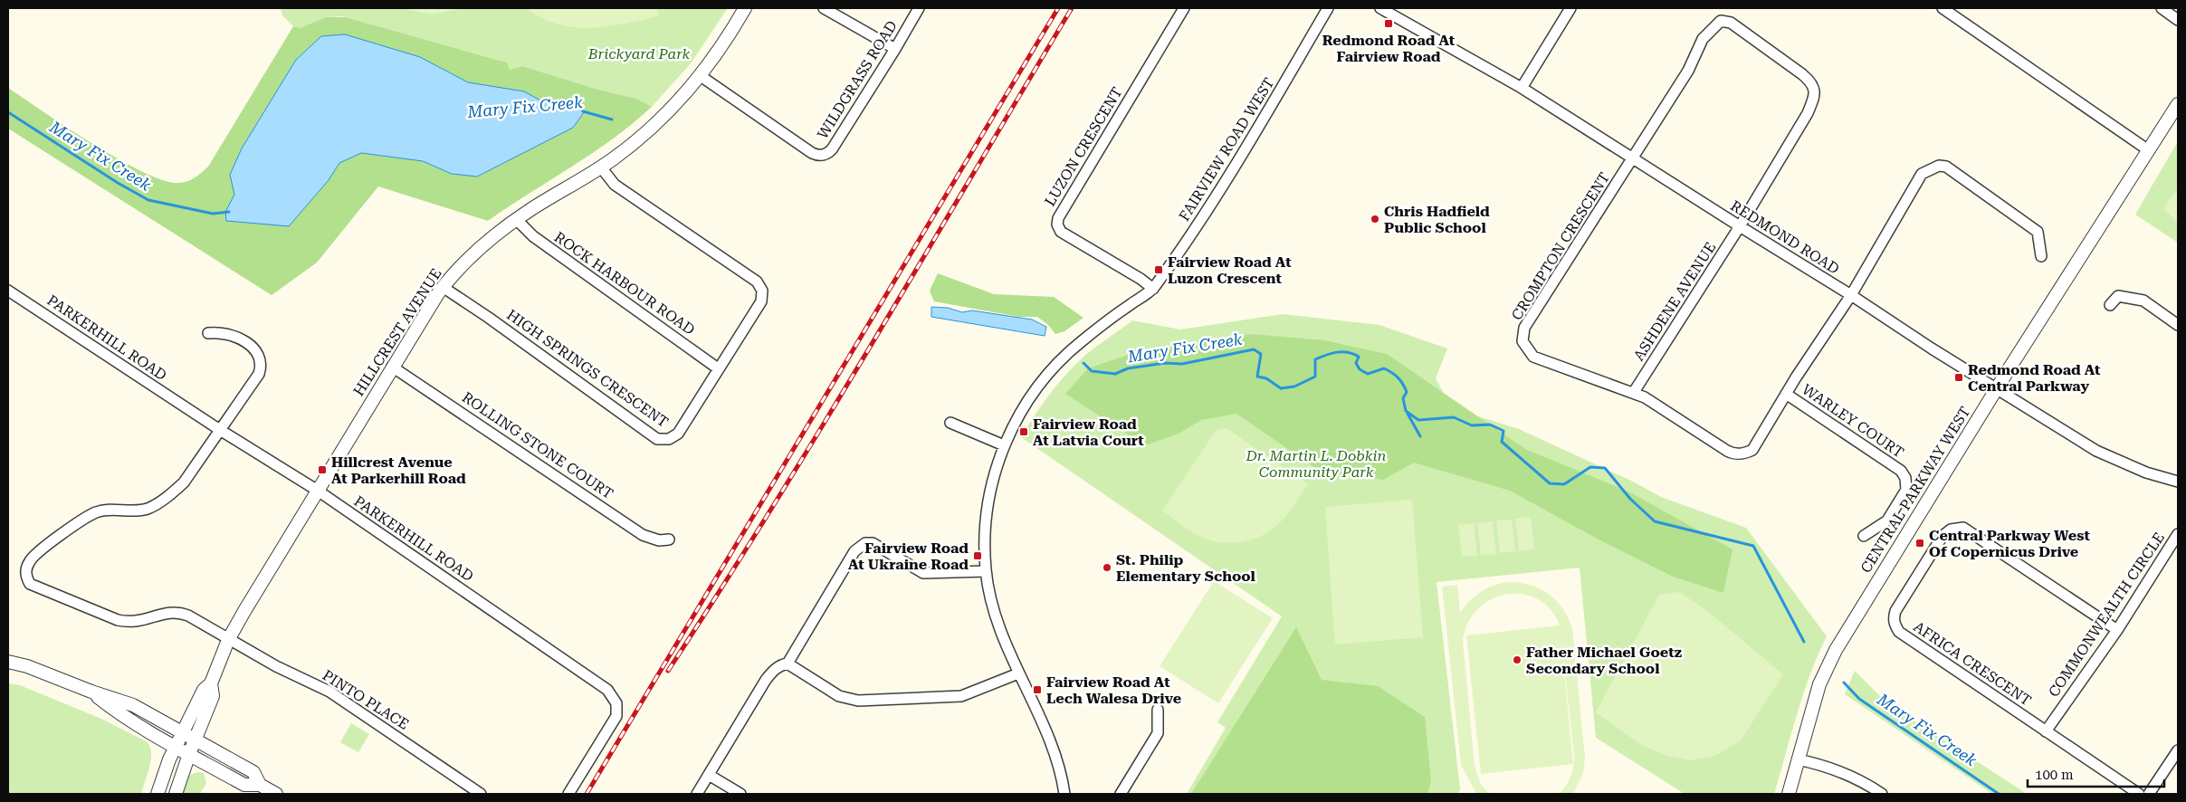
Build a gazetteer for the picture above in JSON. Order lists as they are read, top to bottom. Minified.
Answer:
{"streets":{"street":["WILDGRASS ROAD","LUZON CRESCENT","FAIRVIEW ROAD WEST","REDMOND ROAD","CROMPTON CRESCENT","ROCK HARBOUR ROAD","ASHDENE AVENUE","HILLCREST AVENUE","PARKERHILL ROAD","HIGH SPRINGS CRESCENT","WARLEY COURT","ROLLING STONE COURT","CENTRAL PARKWAY WEST","COMMONWEALTH CIRCLE","AFRICA CRESCENT","PINTO PLACE"]},"crossings":[["WILDGRASS ROAD","HILLCREST AVENUE"],["LUZON CRESCENT","FAIRVIEW ROAD WEST"],["REDMOND ROAD","CROMPTON CRESCENT"],["REDMOND ROAD","ASHDENE AVENUE"],["REDMOND ROAD","CENTRAL PARKWAY WEST"],["CROMPTON CRESCENT","ASHDENE AVENUE"],["CROMPTON CRESCENT","WARLEY COURT"],["ROCK HARBOUR ROAD","HILLCREST AVENUE"],["ROCK HARBOUR ROAD","HIGH SPRINGS CRESCENT"],["HILLCREST AVENUE","PARKERHILL ROAD"],["HILLCREST AVENUE","HIGH SPRINGS CRESCENT"],["HILLCREST AVENUE","ROLLING STONE COURT"],["HILLCREST AVENUE","PINTO PLACE"],["PARKERHILL ROAD","PINTO PLACE"],["COMMONWEALTH CIRCLE","AFRICA CRESCENT"]],"water":["Mary Fix Creek"],"parks":["Brickyard Park","Dr. Martin L. Dobkin Community Park"],"places":{"transit":["Redmond Road At Fairview Road","Fairview Road At Luzon Crescent","Redmond Road At Central Parkway","Fairview Road At Latvia Court","Hillcrest Avenue At Parkerhill Road","Central Parkway West Of Copernicus Drive","Fairview Road At Ukraine Road","Fairview Road At Lech Walesa Drive"],"other":["Chris Hadfield Public School","St. Philip Elementary School","Father Michael Goetz Secondary School"]},"scale_bar":"100 m"}
